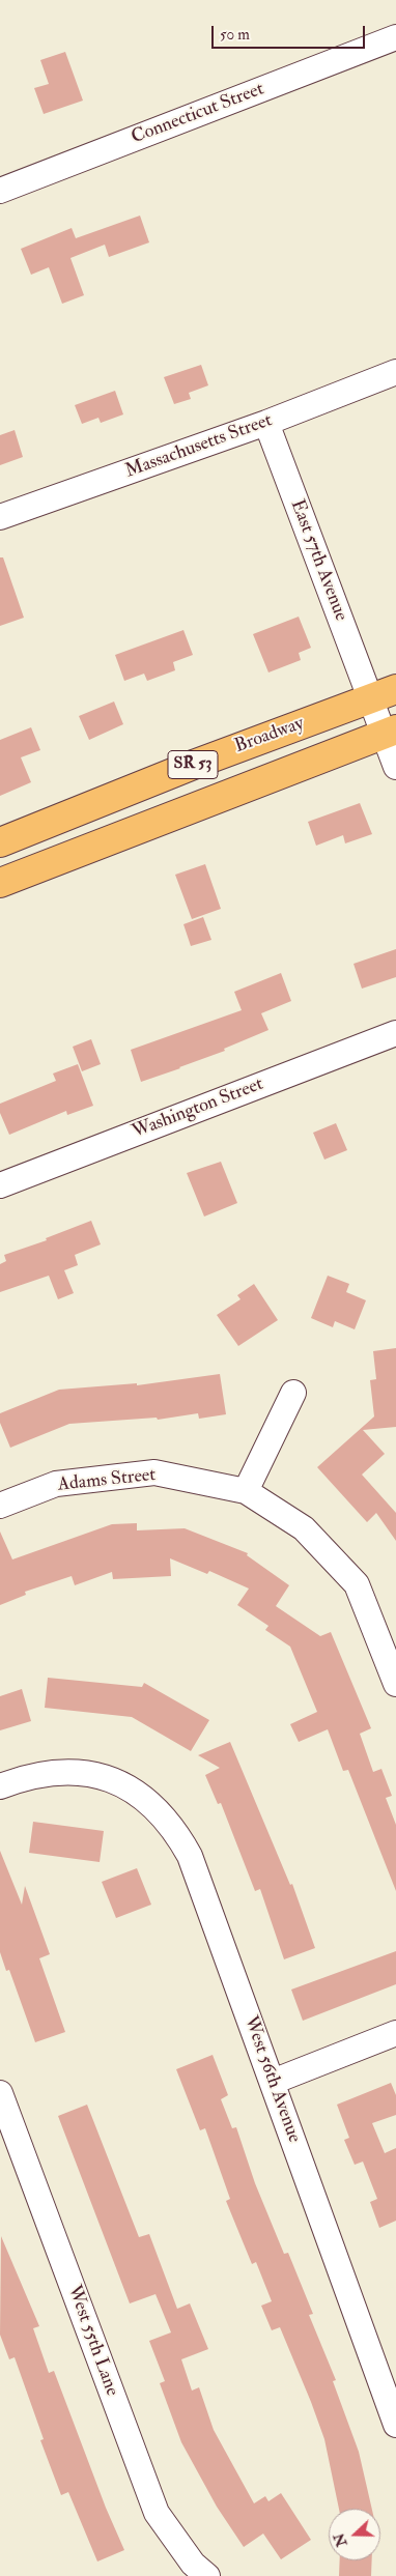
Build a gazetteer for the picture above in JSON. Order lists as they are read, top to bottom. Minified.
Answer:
{"streets":{"main road":["Broadway","SR 53"],"street":["Connecticut Street","Massachusetts Street","East 57th Avenue","Washington Street","Adams Street","West 56th Avenue","West 55th Lane"]},"crossings":[["Massachusetts Street","East 57th Avenue"],["East 57th Avenue","Broadway"],["East 57th Avenue","SR 53"]],"scale_bar":"50 m","north":"left"}
